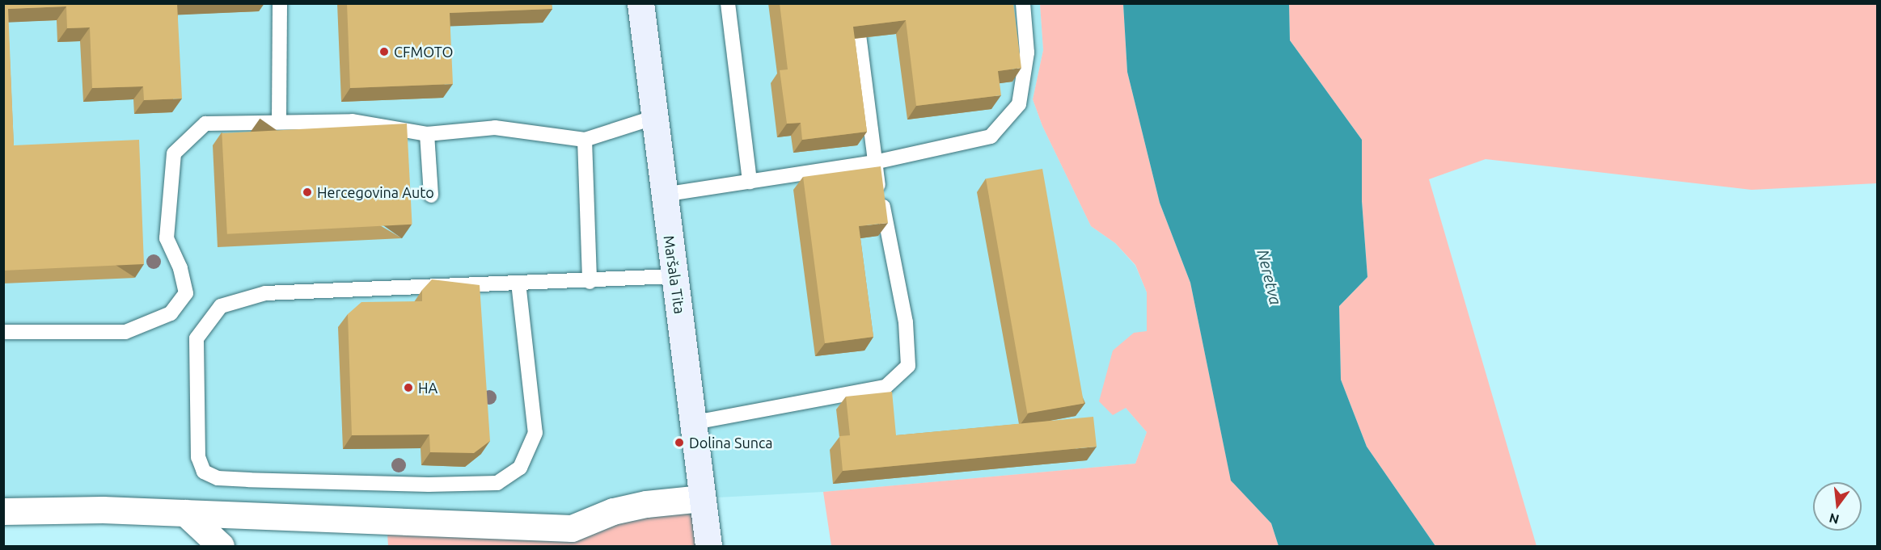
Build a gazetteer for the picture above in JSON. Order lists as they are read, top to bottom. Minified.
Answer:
{"streets":{"street":["Maršala Tita"]},"water":["Neretva"],"places":["CFMOTO","Hercegovina Auto","HA","Dolina Sunca"],"north":"bottom"}
